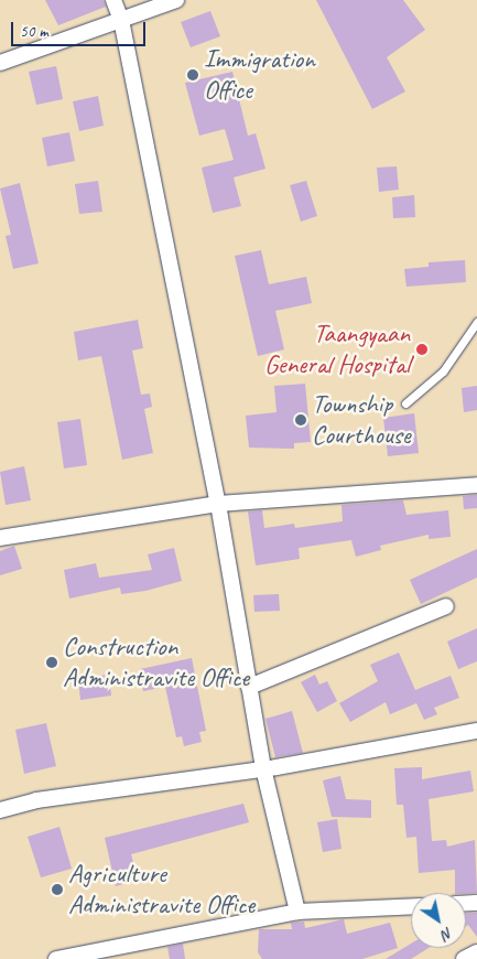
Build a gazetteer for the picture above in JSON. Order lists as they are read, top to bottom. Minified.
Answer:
{"places":["Immigration Office","Taangyaan General Hospital","Township Courthouse","Construction Administravite Office","Agriculture Administravite Office"],"scale_bar":"50 m","north":"bottom right"}
